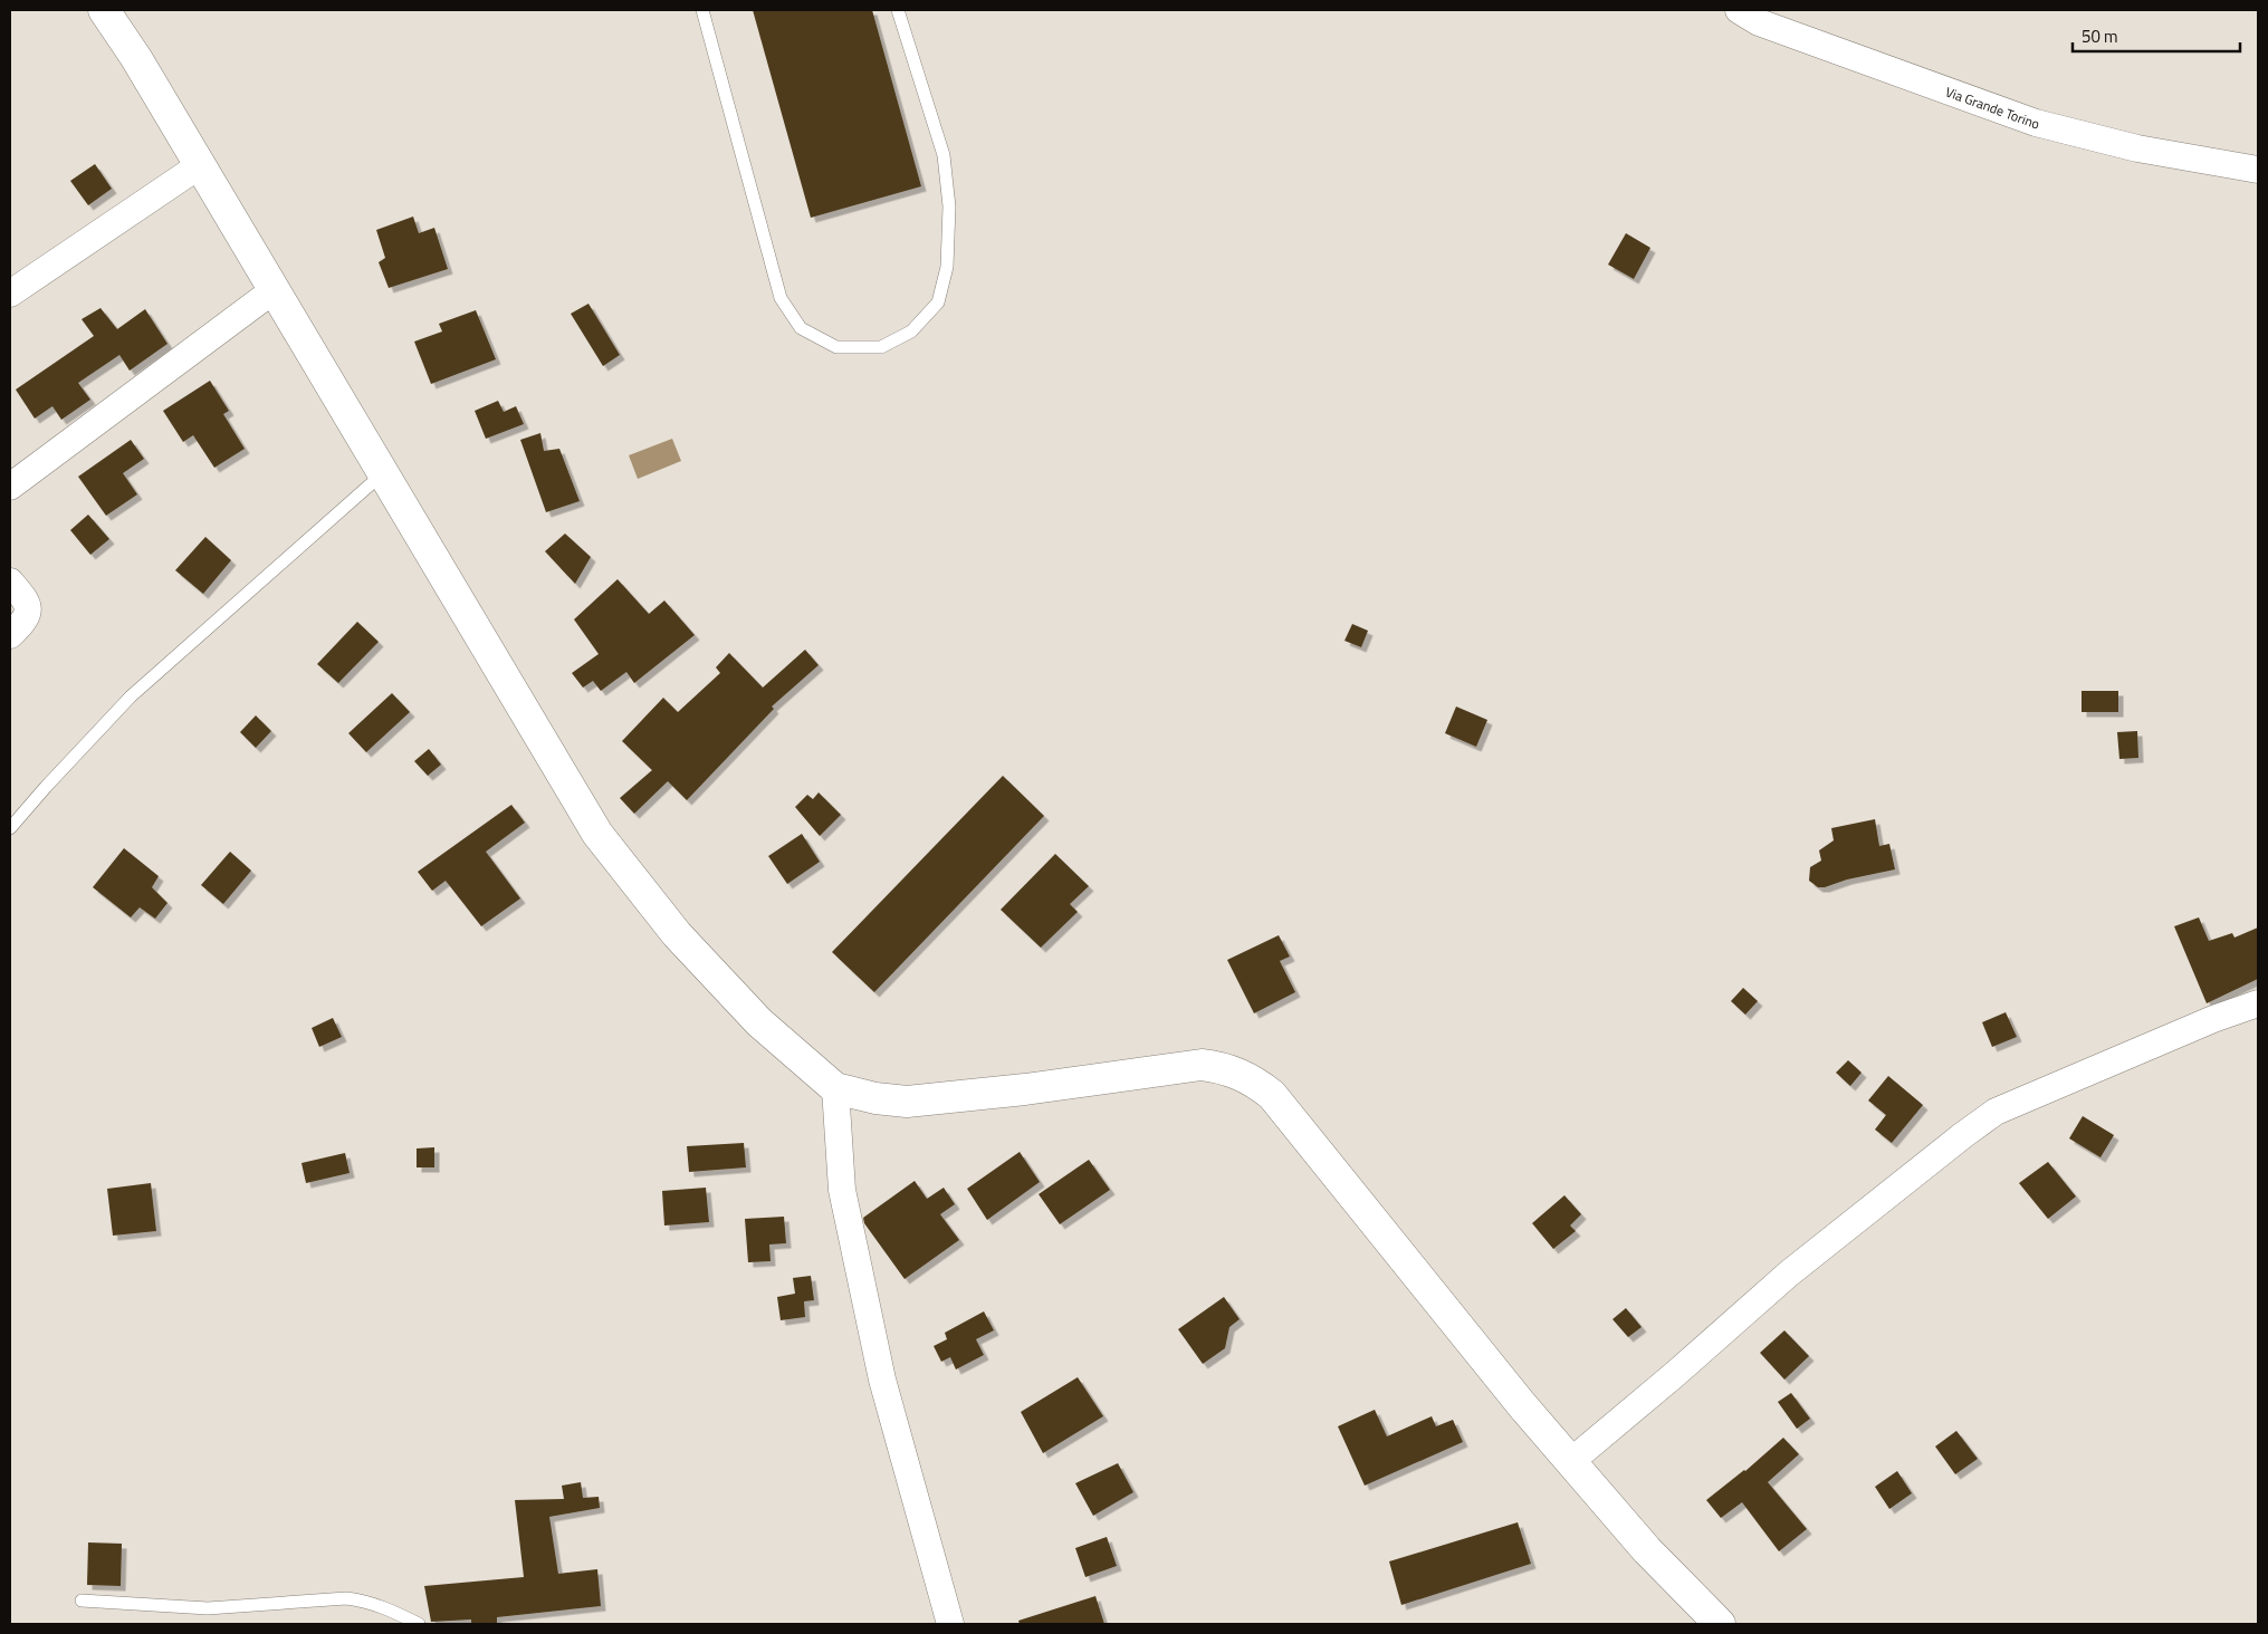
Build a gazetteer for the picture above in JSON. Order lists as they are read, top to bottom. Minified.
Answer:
{"streets":{"street":["Via Grande Torino"]},"scale_bar":"50 m"}
